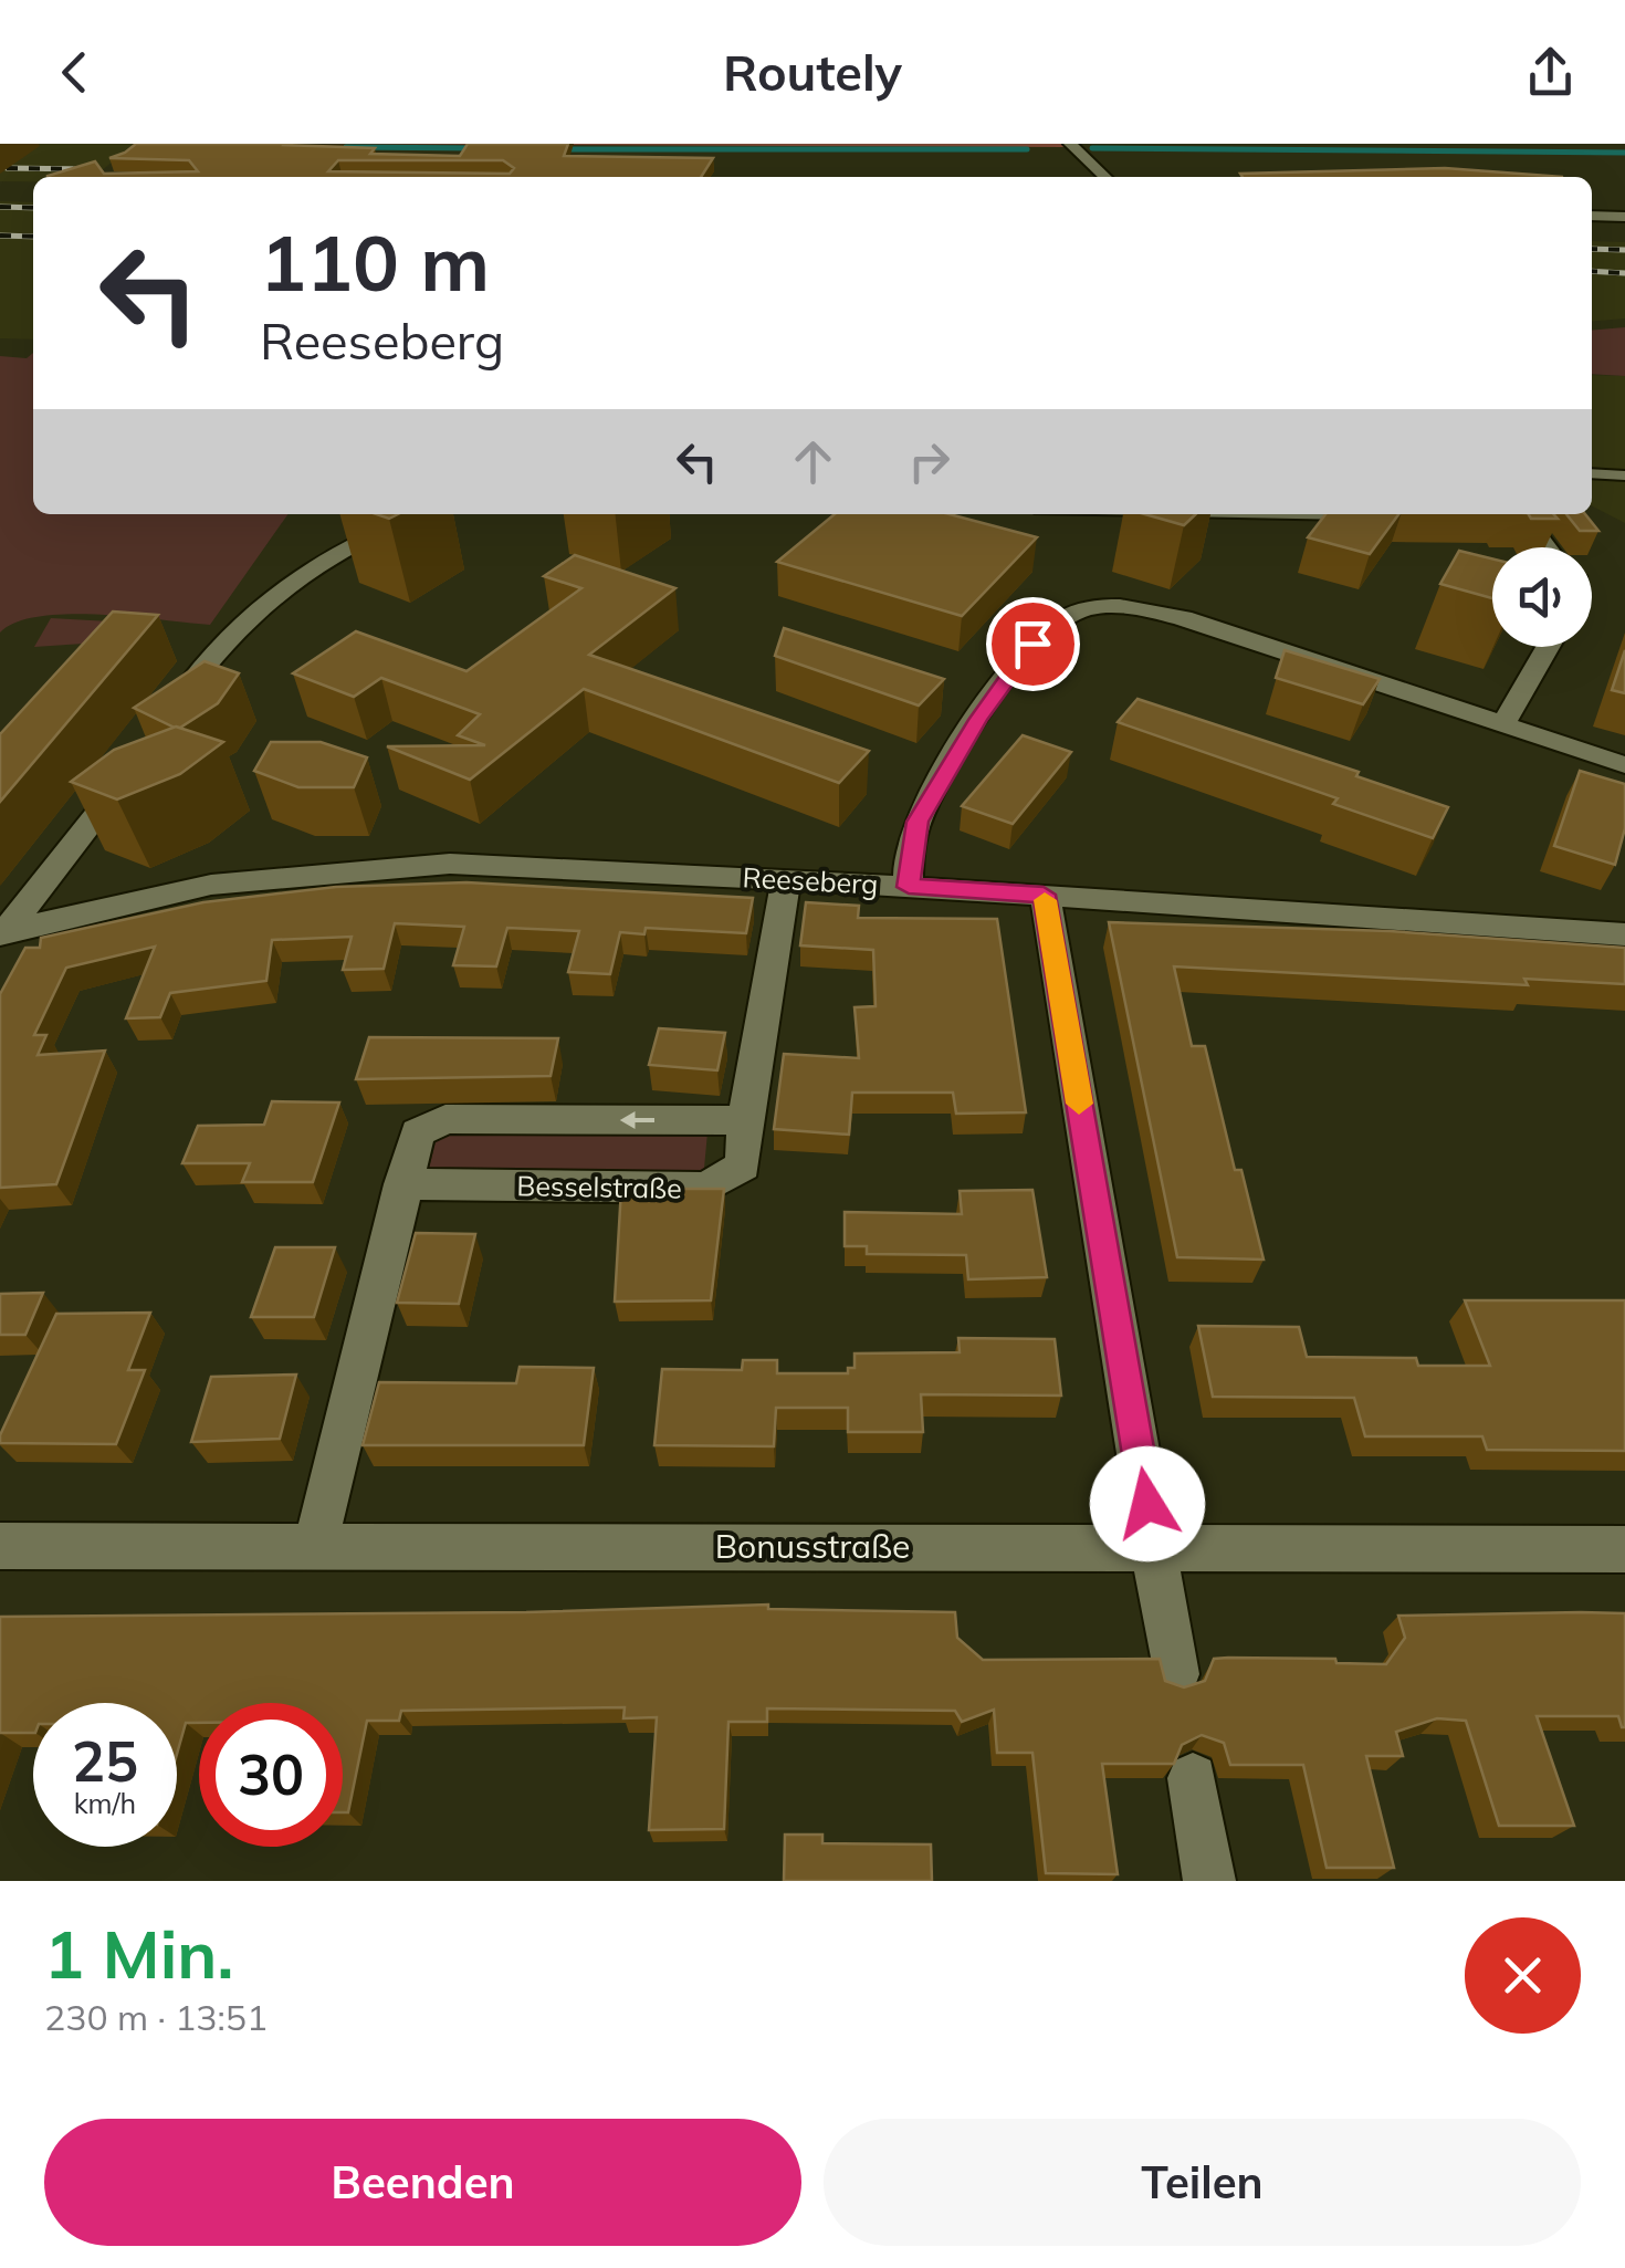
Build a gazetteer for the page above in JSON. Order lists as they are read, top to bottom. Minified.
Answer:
{"streets":{"street":["Reeseberg","Besselstraße","Bonusstraße"]},"crossings":[["Reeseberg","Besselstraße"]],"page":{"header":"Routely","turn":["110 m","Reeseberg"],"speed":"25 km/h","limit":"30","heading":["1 Min.","230 m · 13:51"],"buttons":["Beenden","Teilen"]}}
